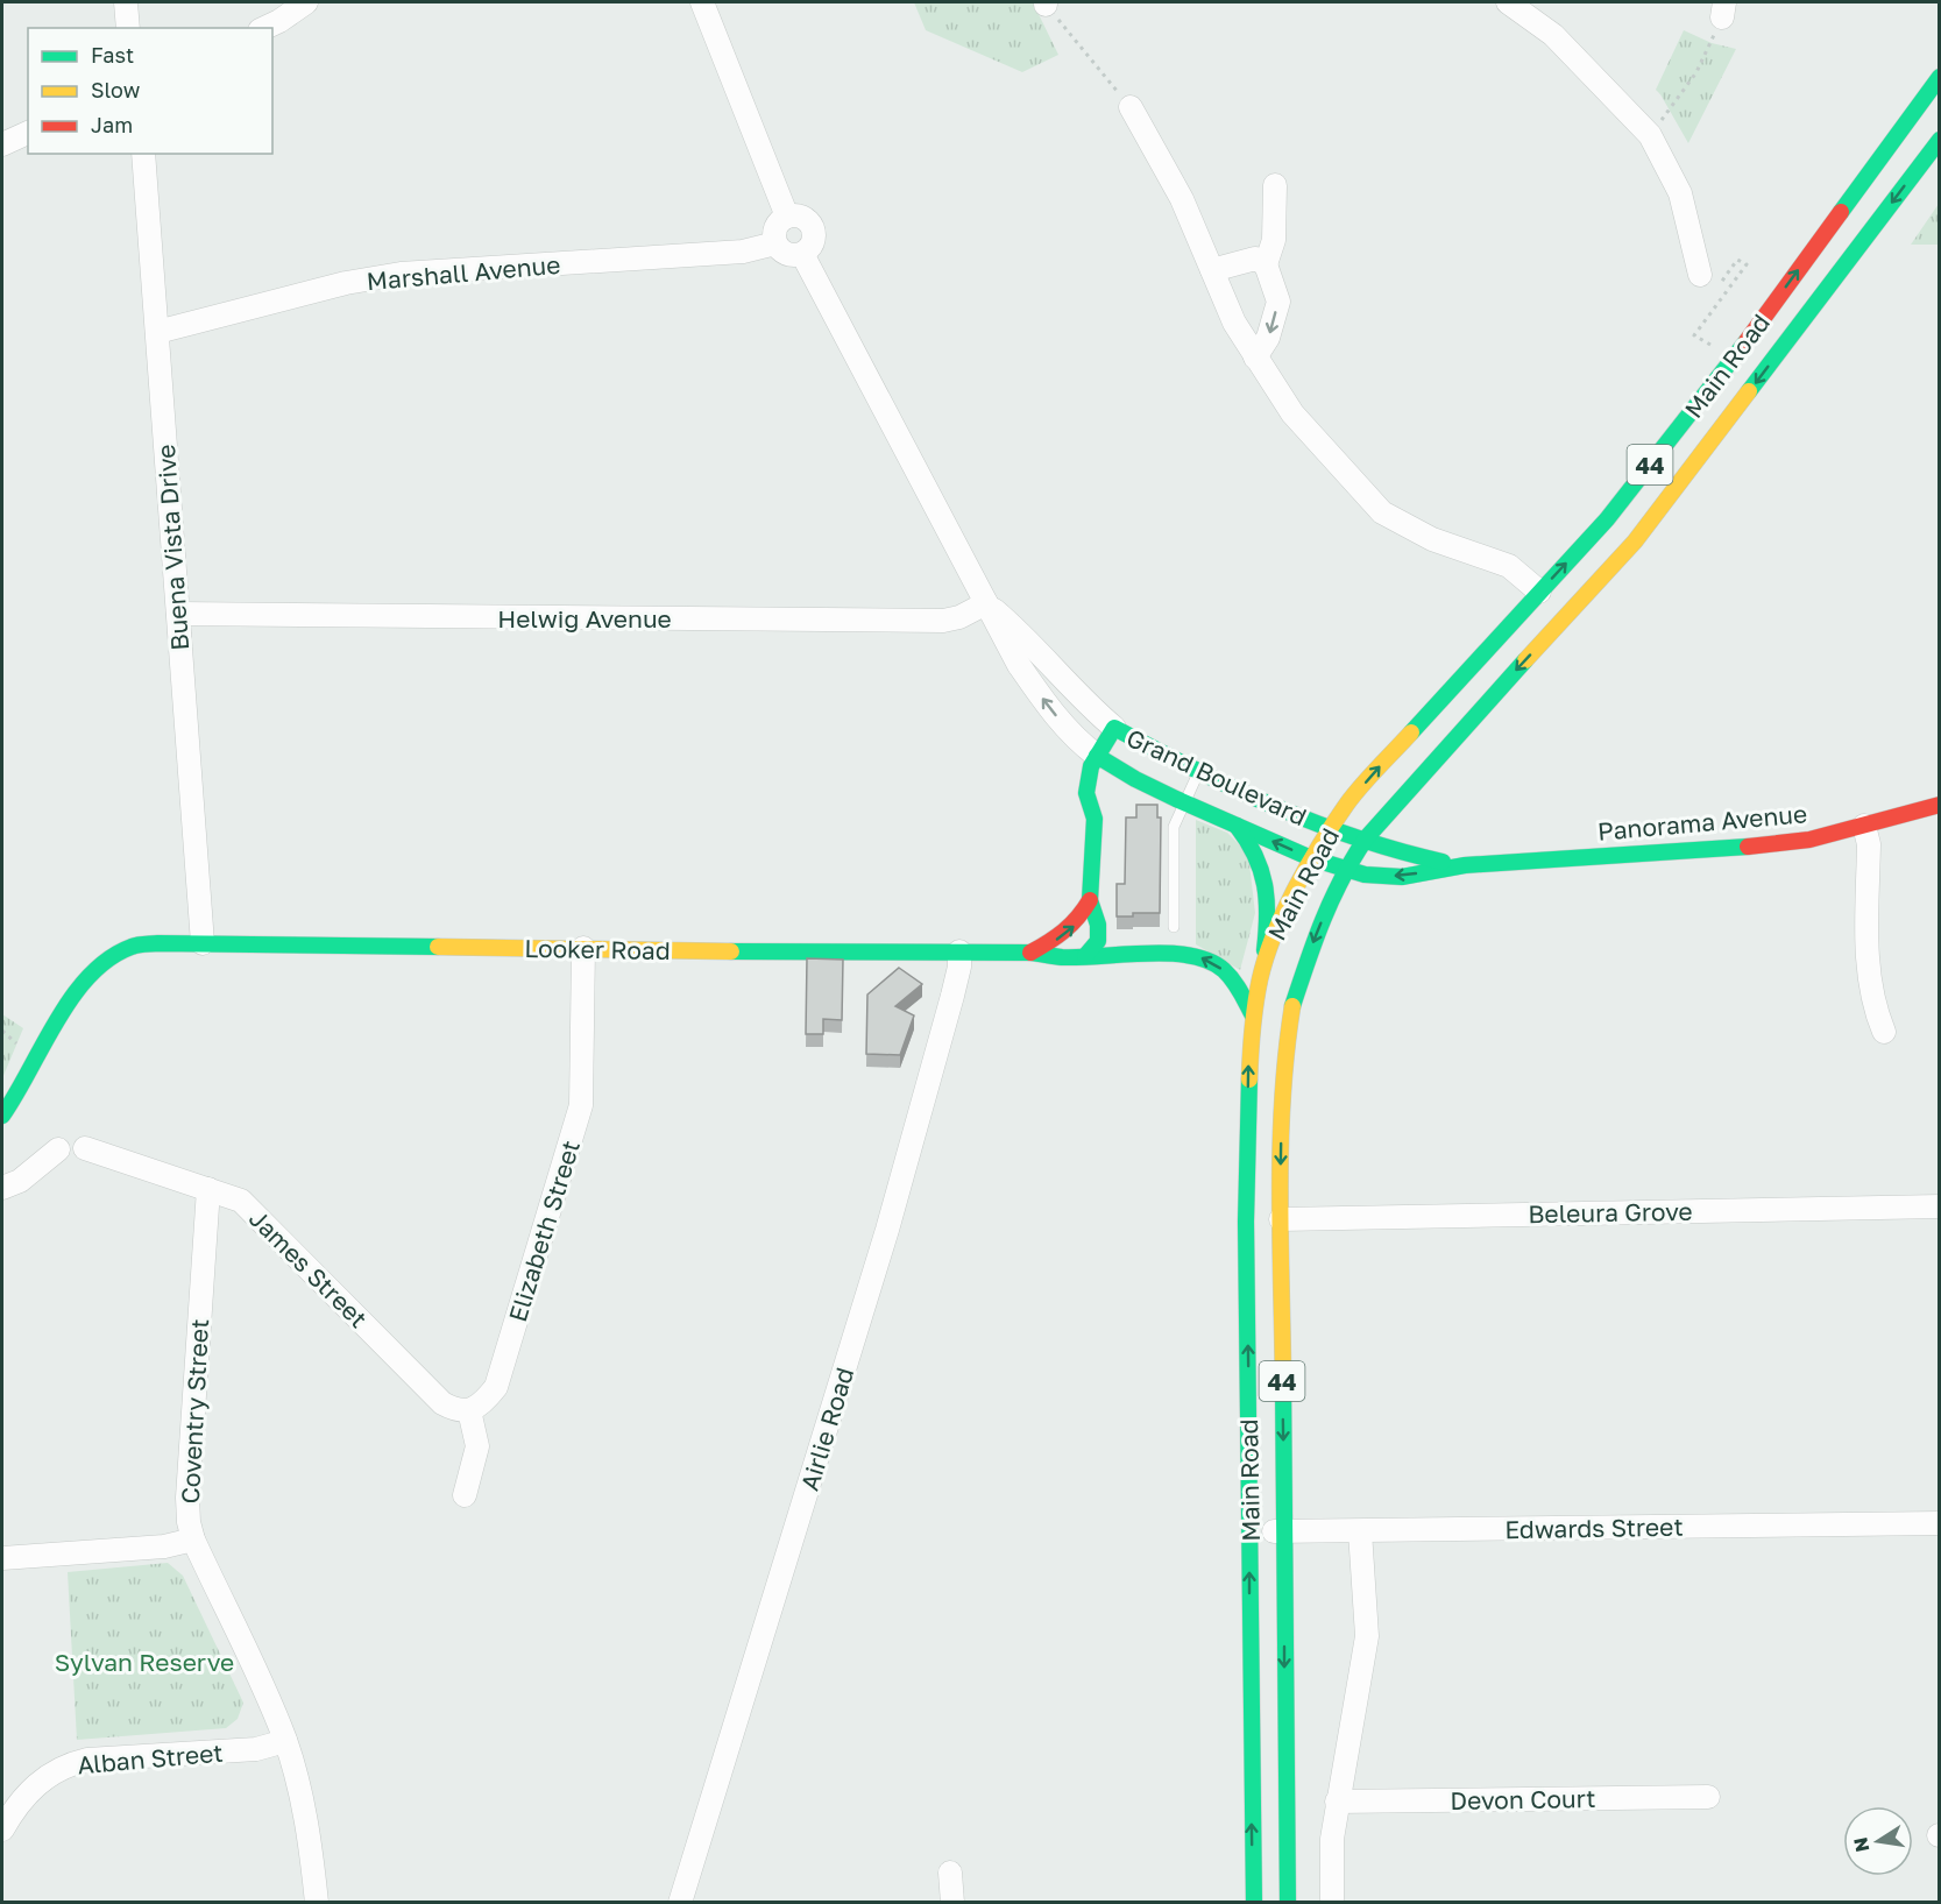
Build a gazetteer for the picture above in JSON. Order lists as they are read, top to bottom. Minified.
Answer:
{"streets":{"main road":["Main Road","44","Grand Boulevard","Panorama Avenue","Looker Road"],"street":["Marshall Avenue","Buena Vista Drive","Helwig Avenue","Beleura Grove","Elizabeth Street","James Street","Coventry Street","Airlie Road","Edwards Street","Alban Street","Devon Court"]},"crossings":[["Marshall Avenue","Buena Vista Drive"],["Marshall Avenue","Grand Boulevard"],["Main Road","Grand Boulevard"],["Main Road","Panorama Avenue"],["Main Road","Looker Road"],["Main Road","Beleura Grove"],["Main Road","Edwards Street"],["Buena Vista Drive","Helwig Avenue"],["Buena Vista Drive","Looker Road"],["Helwig Avenue","Grand Boulevard"],["Grand Boulevard","Panorama Avenue"],["Looker Road","Elizabeth Street"],["Looker Road","Airlie Road"],["Elizabeth Street","James Street"],["James Street","Coventry Street"],["Coventry Street","Alban Street"]],"parks":["Sylvan Reserve"],"legend":["Fast","Slow","Jam"],"north":"left"}
